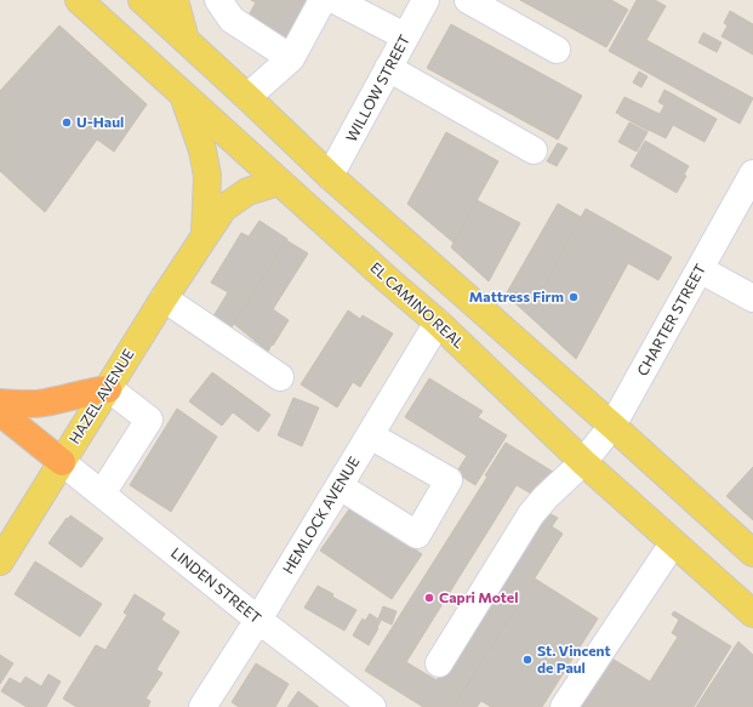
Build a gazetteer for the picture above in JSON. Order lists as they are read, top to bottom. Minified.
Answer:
{"streets":{"main road":["EL CAMINO REAL","HAZEL AVENUE"],"street":["WILLOW STREET","CHARTER STREET","HEMLOCK AVENUE","LINDEN STREET"]},"crossings":[["EL CAMINO REAL","CHARTER STREET"],["EL CAMINO REAL","HAZEL AVENUE"],["EL CAMINO REAL","HEMLOCK AVENUE"],["HAZEL AVENUE","LINDEN STREET"],["HEMLOCK AVENUE","LINDEN STREET"]],"places":["U-Haul","Mattress Firm","Capri Motel","St. Vincent de Paul"]}
